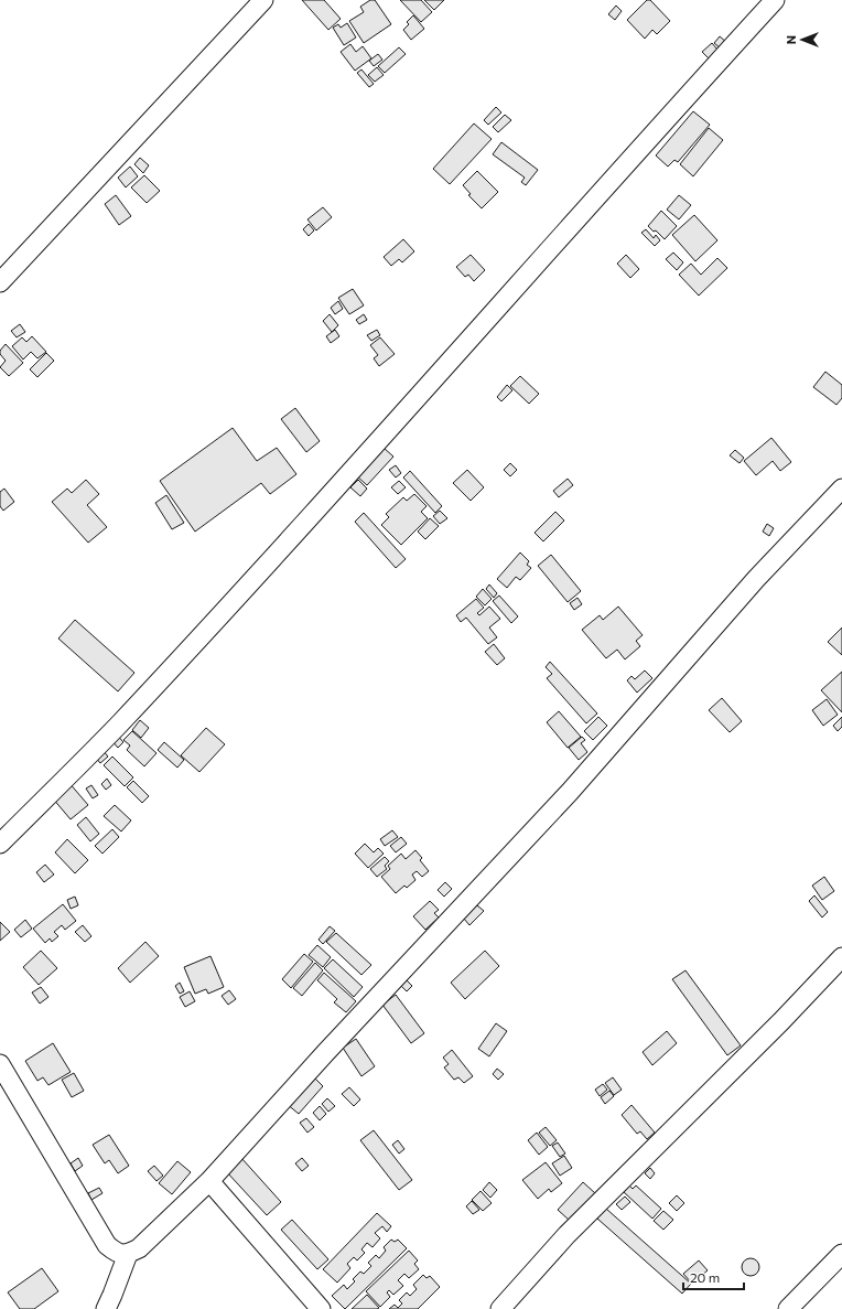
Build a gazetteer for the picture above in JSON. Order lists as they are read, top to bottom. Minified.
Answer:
{"scale_bar":"20 m","north":"left"}
